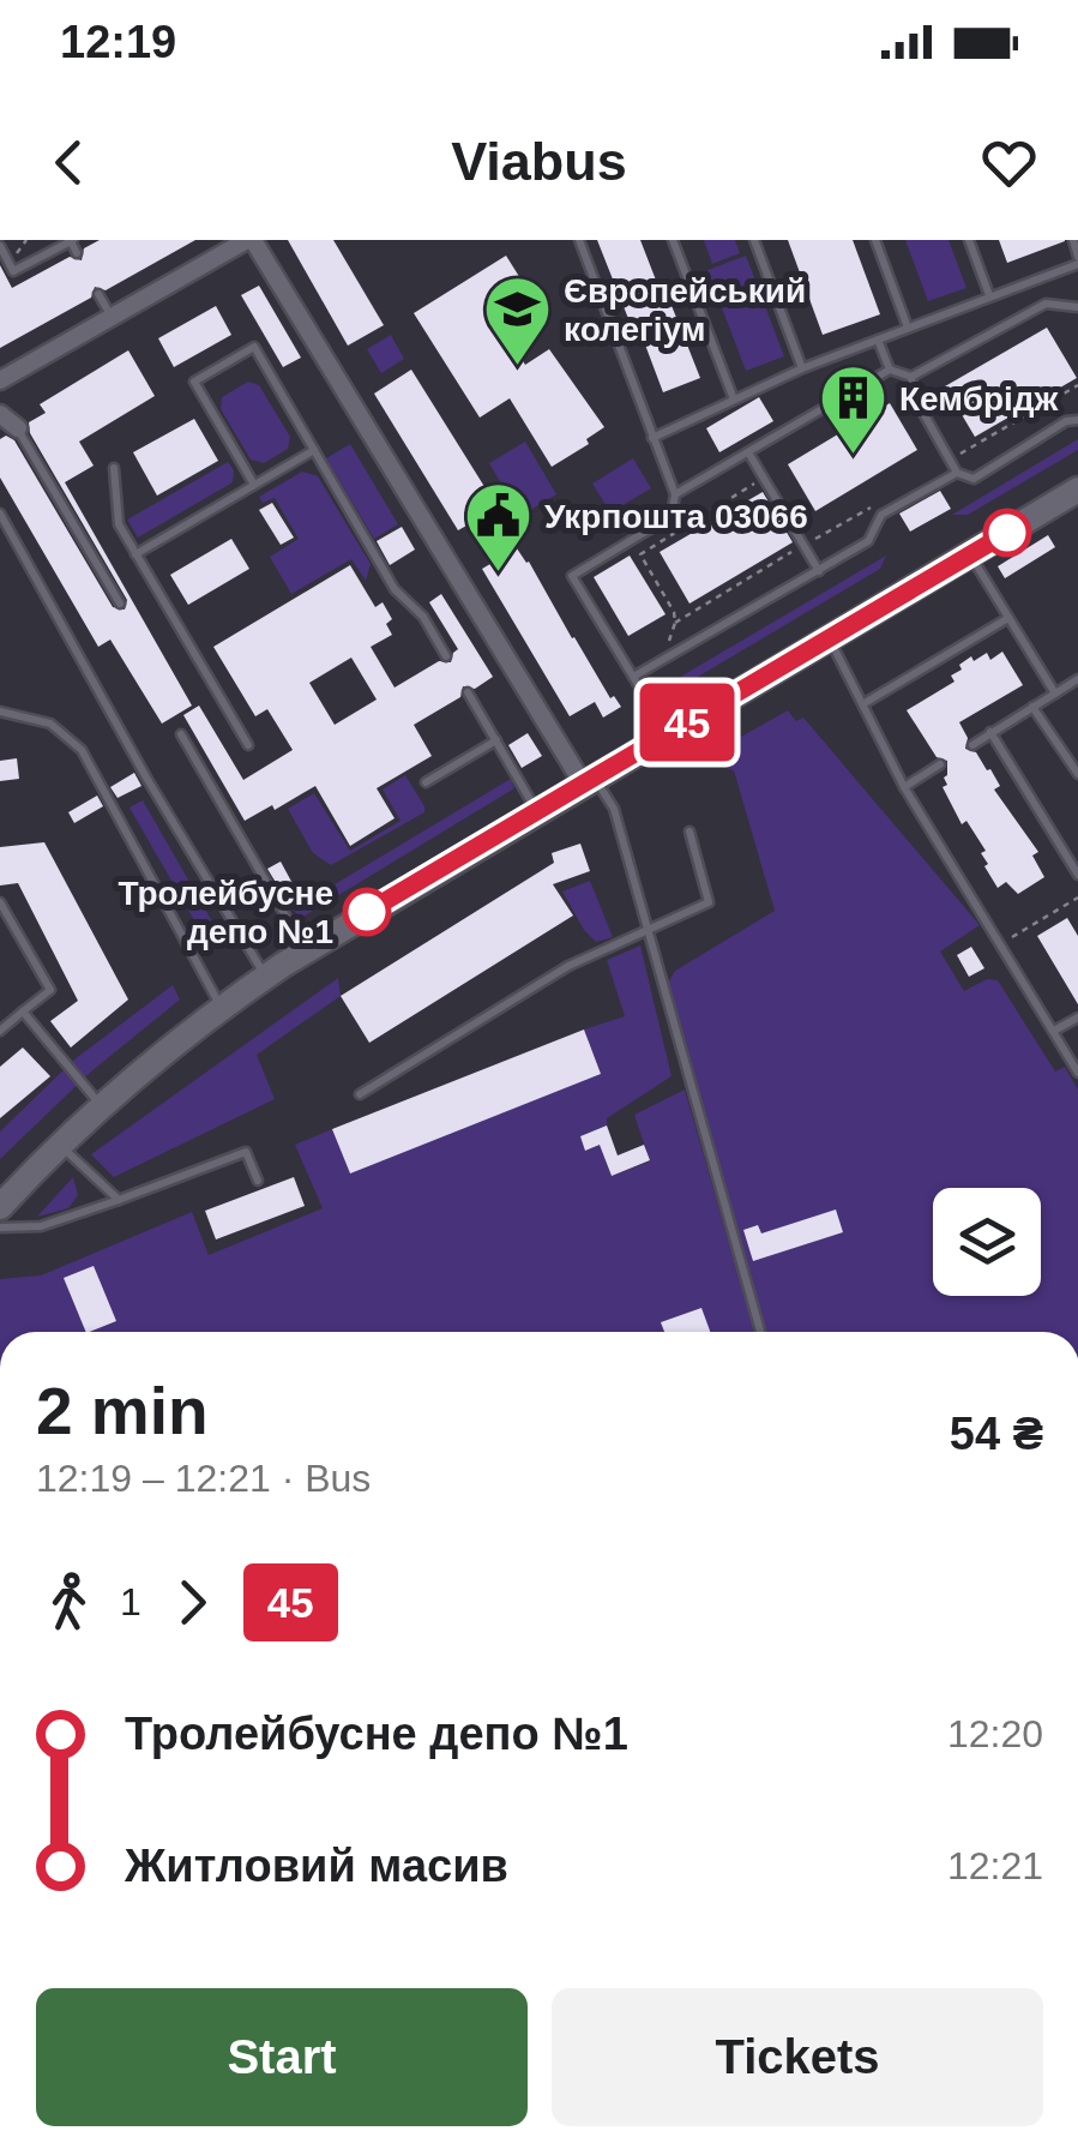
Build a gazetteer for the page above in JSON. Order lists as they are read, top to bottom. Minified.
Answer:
{"places":{"school or university":["Європейський колегіум"],"building":["Кембрідж"],"public building":["Укрпошта 03066"],"other":["Тролейбусне депо №1"]},"lines":["bus line 45"],"page":{"status":"12:19","header":"Viabus","on_map":"45","heading":["2 min","12:19 – 12:21 · Bus","54 ₴"],"legs":["1","45"],"list":[{"name":"Тролейбусне депо №1","value":"12:20"},{"name":"Житловий масив","value":"12:21"}],"buttons":["Start","Tickets"]}}
